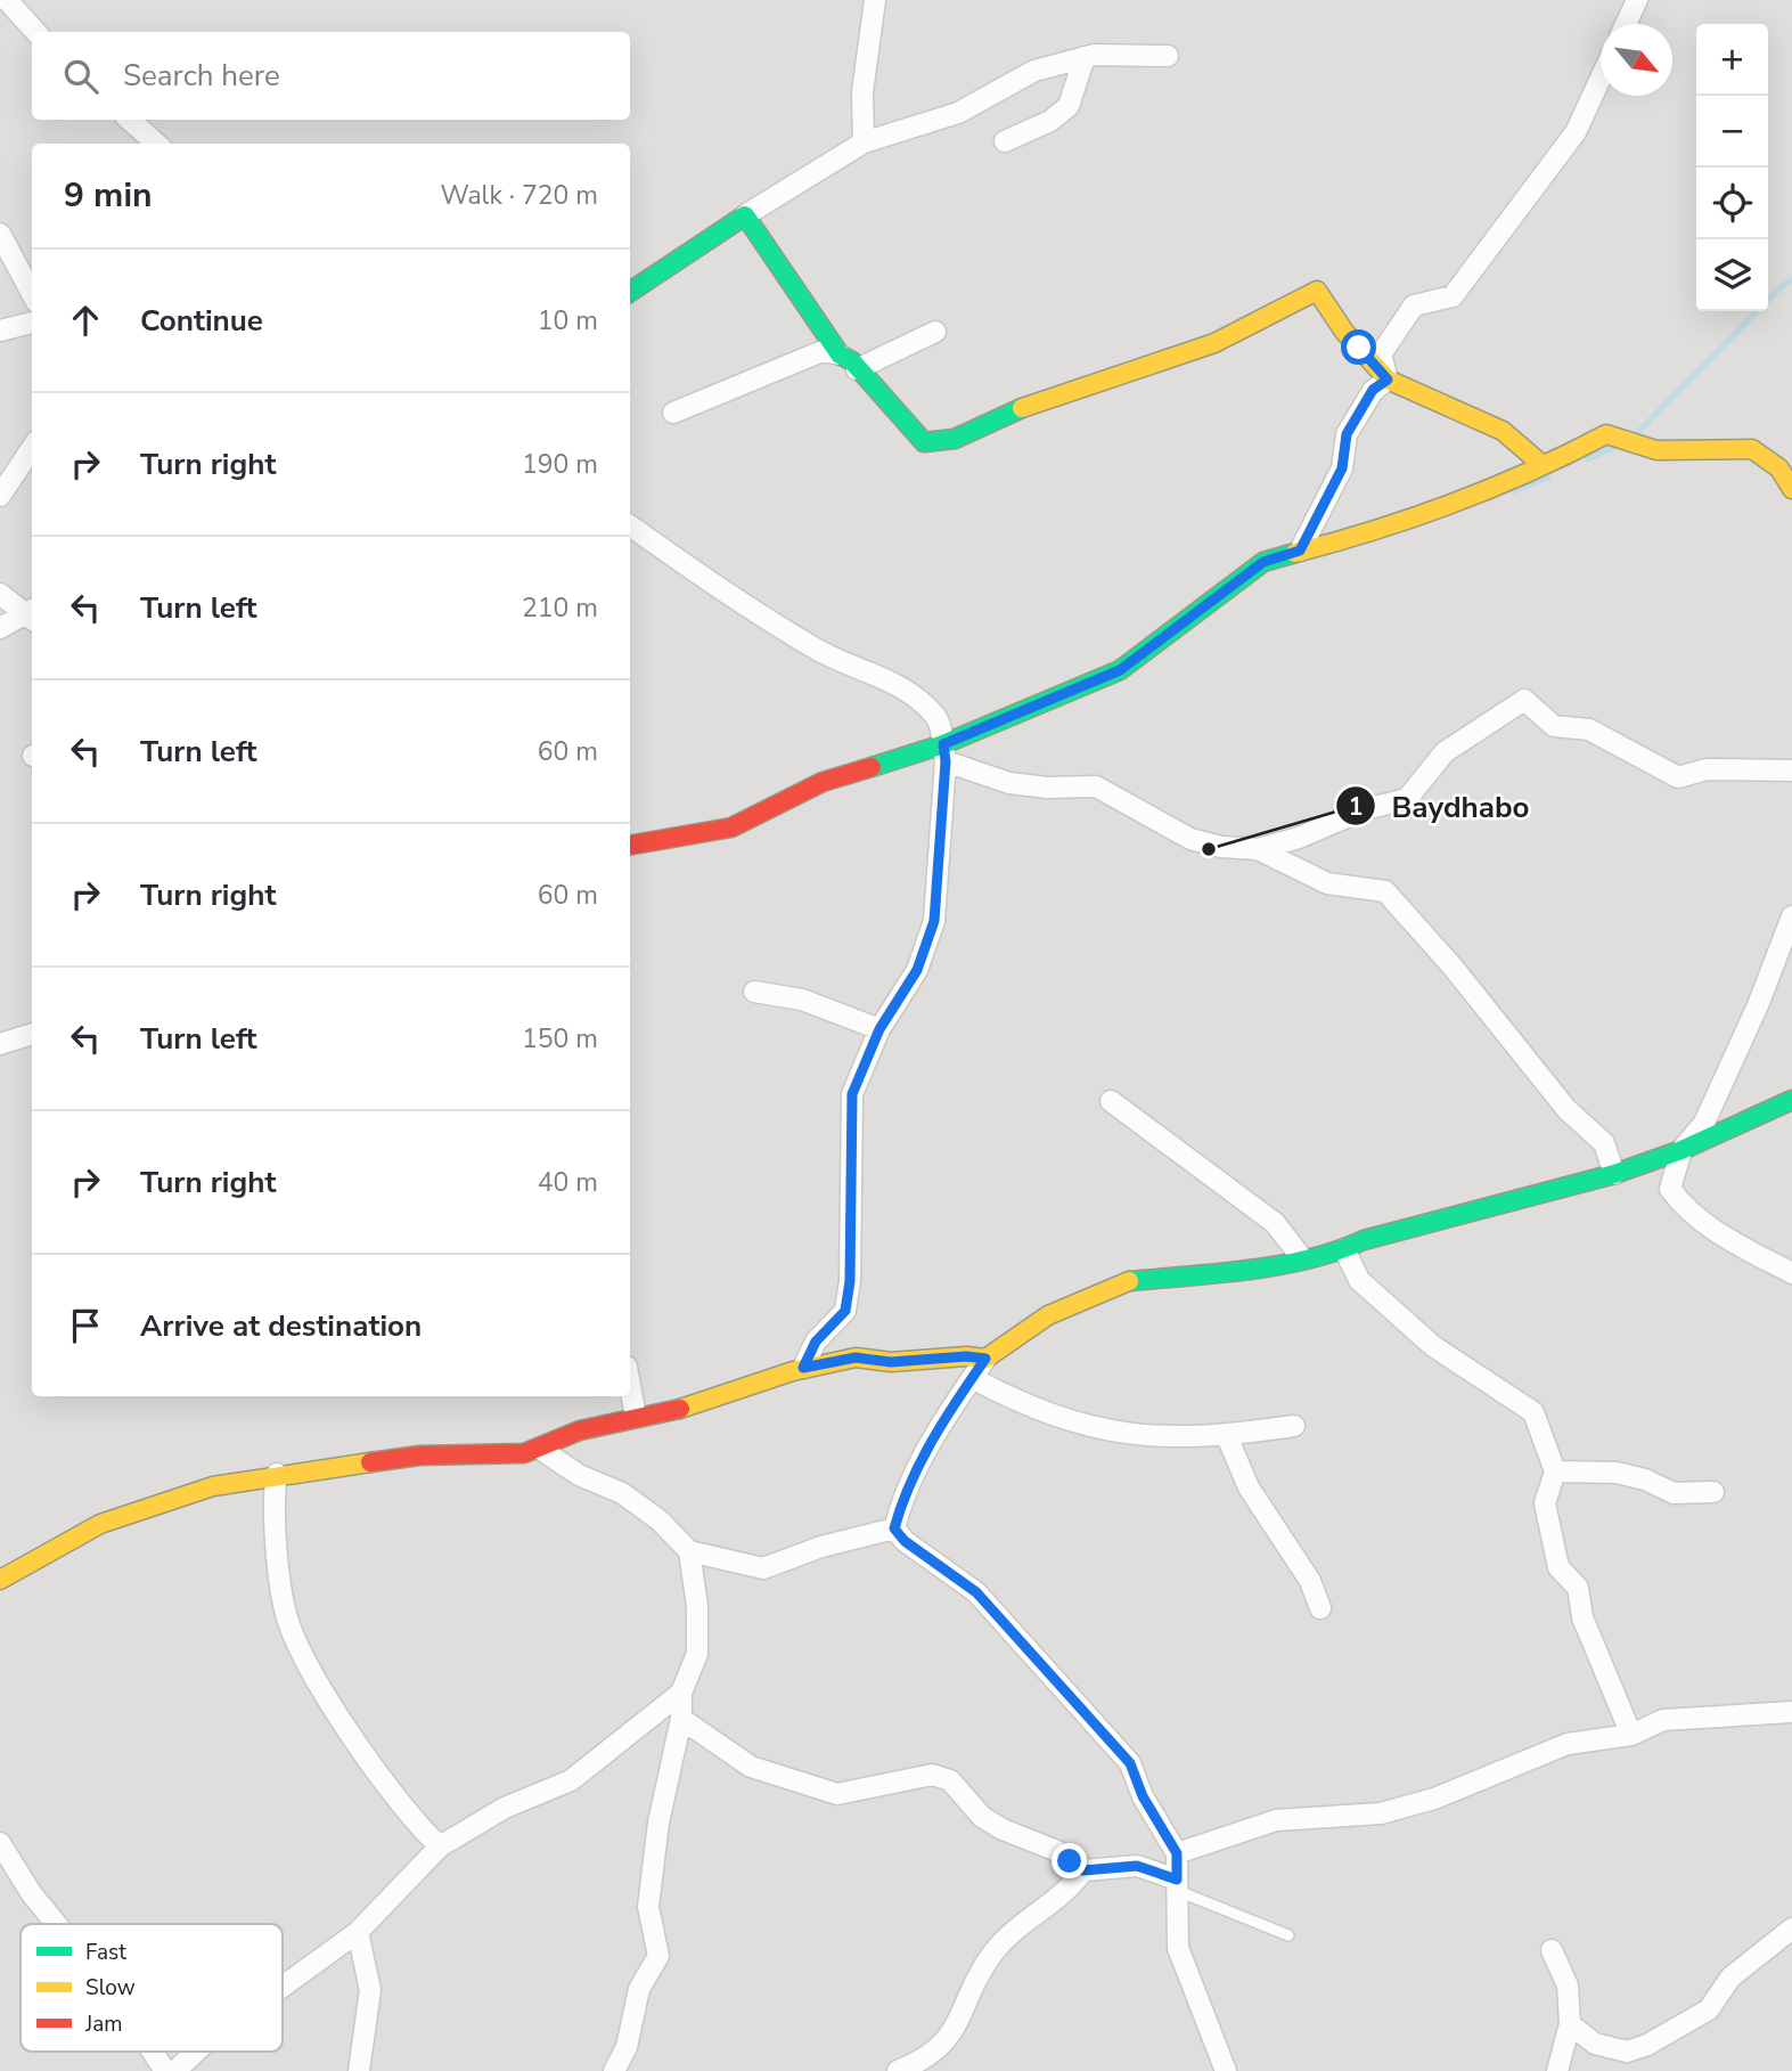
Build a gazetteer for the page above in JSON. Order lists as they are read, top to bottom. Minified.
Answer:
{"places":["Baydhabo"],"legend":["Fast","Slow","Jam"],"north":"bottom right","page":{"map_buttons":["+","−"],"search":"Search here","heading":["9 min","Walk · 720 m"],"list":[["Continue","10 m"],["Turn right","190 m"],["Turn left","210 m"],["Turn left","60 m"],["Turn right","60 m"],["Turn left","150 m"],["Turn right","40 m"],"Arrive at destination"]}}
